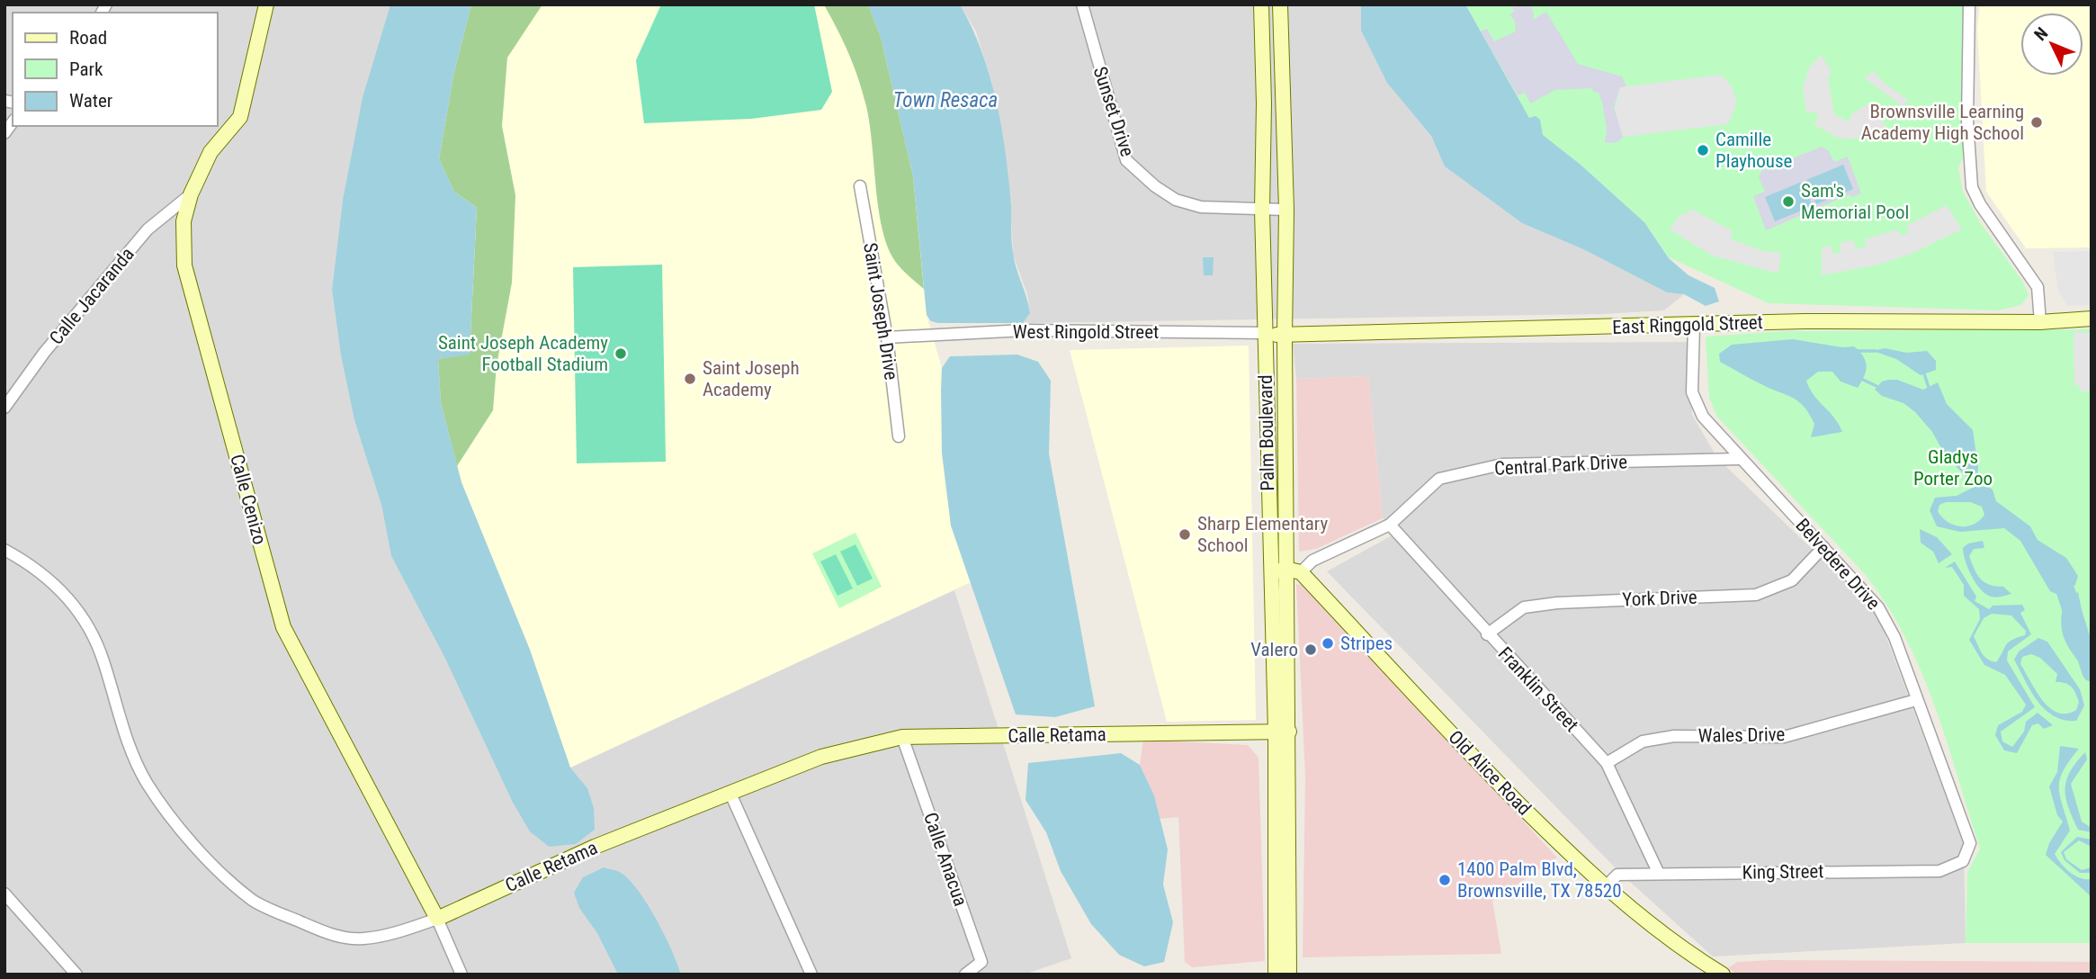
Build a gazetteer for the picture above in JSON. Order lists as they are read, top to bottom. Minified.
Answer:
{"streets":{"street":["Sunset Drive","Calle Jacaranda","Saint Joseph Drive","East Ringgold Street","West Ringold Street","Palm Boulevard","Central Park Drive","Calle Cenizo","Belvedere Drive","York Drive","Franklin Street","Calle Retama","Wales Drive","Old Alice Road","Calle Anacua","King Street"]},"crossings":[["Sunset Drive","Palm Boulevard"],["Calle Jacaranda","Calle Cenizo"],["Saint Joseph Drive","West Ringold Street"],["East Ringgold Street","West Ringold Street"],["East Ringgold Street","Palm Boulevard"],["East Ringgold Street","Belvedere Drive"],["West Ringold Street","Palm Boulevard"],["Palm Boulevard","Calle Retama"],["Central Park Drive","Belvedere Drive"],["Central Park Drive","Franklin Street"],["Central Park Drive","Old Alice Road"],["Calle Cenizo","Calle Retama"],["Belvedere Drive","York Drive"],["Belvedere Drive","Wales Drive"],["Belvedere Drive","King Street"],["York Drive","Franklin Street"],["Franklin Street","Wales Drive"],["Franklin Street","King Street"],["Calle Retama","Calle Anacua"],["Old Alice Road","King Street"]],"water":["Town Resaca"],"parks":["Gladys Porter Zoo"],"places":["Brownsville Learning Academy High School","Camille Playhouse","Sam's Memorial Pool","Saint Joseph Academy Football Stadium","Saint Joseph Academy","Sharp Elementary School","Stripes","Valero","1400 Palm Blvd, Brownsville, TX 78520"],"legend":["Road","Park","Water"],"north":"top left"}
